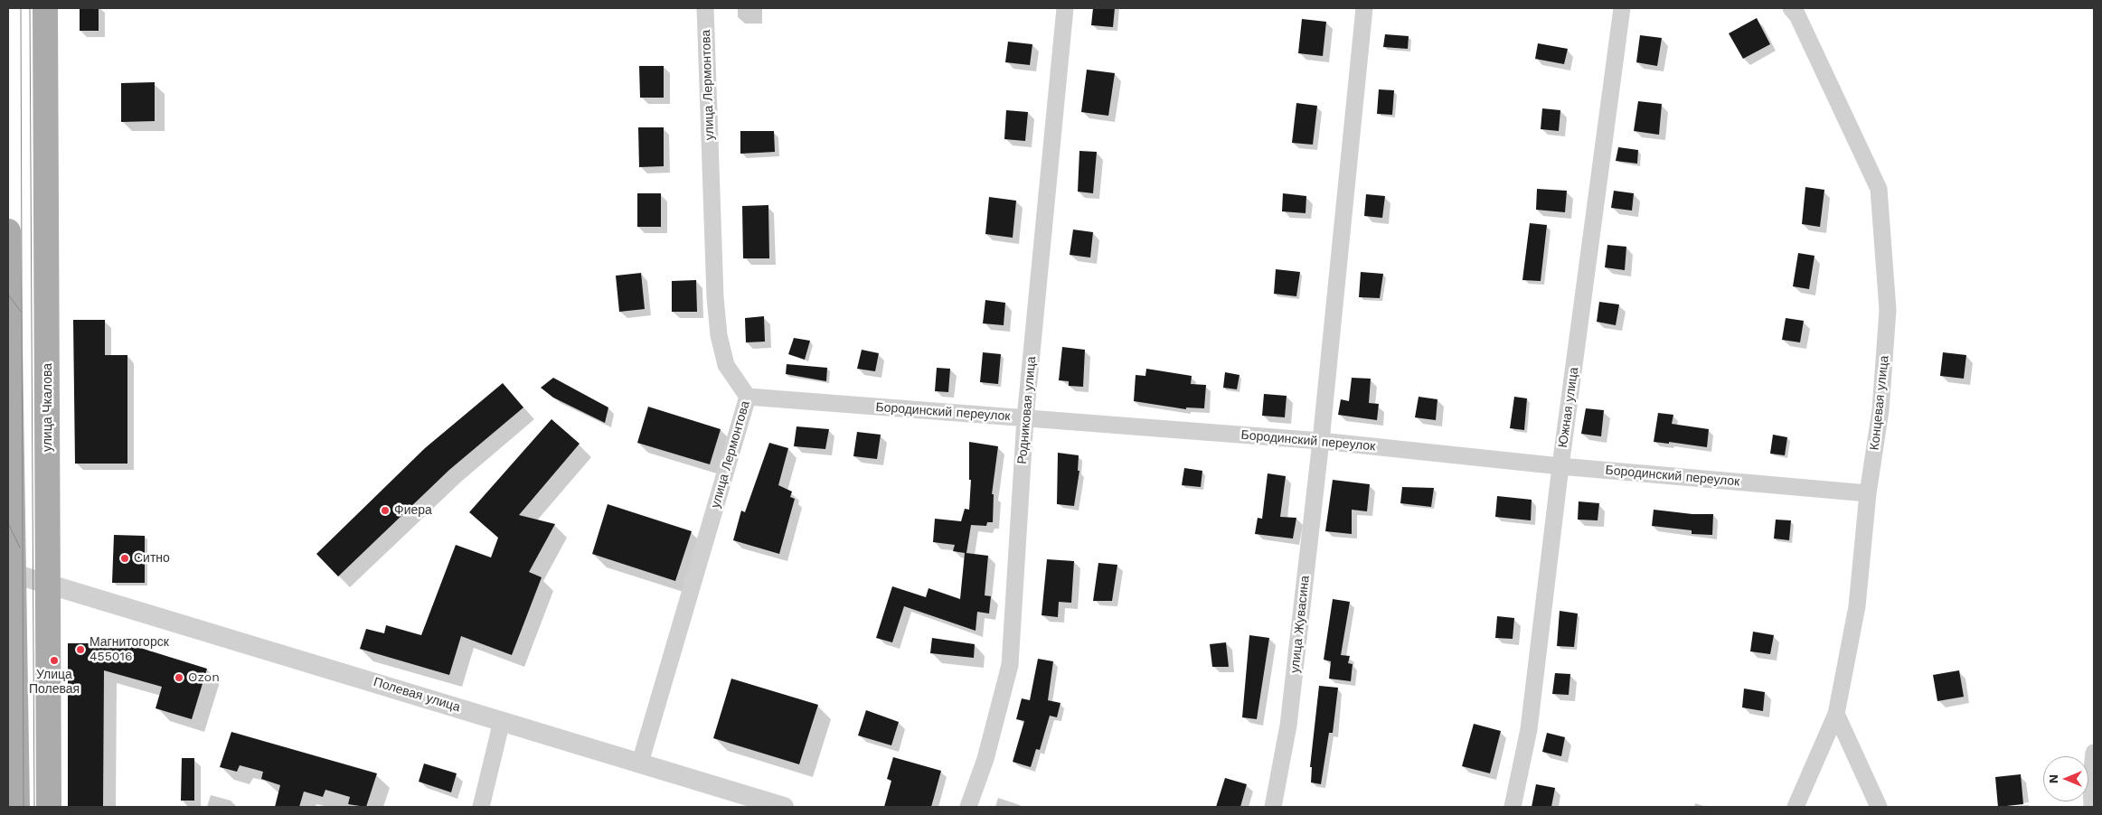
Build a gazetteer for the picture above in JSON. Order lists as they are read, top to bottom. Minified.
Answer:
{"streets":{"main road":["улица Чкалова"],"street":["улица Лермонтова","Концевая улица","Южная улица","Родниковая улица","Бородинский переулок","улица Жувасина","Полевая улица"]},"crossings":[["улица Лермонтова","Бородинский переулок"],["улица Лермонтова","Полевая улица"],["Концевая улица","Бородинский переулок"],["улица Чкалова","Полевая улица"],["Южная улица","Бородинский переулок"],["Родниковая улица","Бородинский переулок"],["Бородинский переулок","улица Жувасина"]],"places":["Фиера","Ситно","Магнитогорск 455016","Улица Полевая","Ozon"],"north":"left"}
